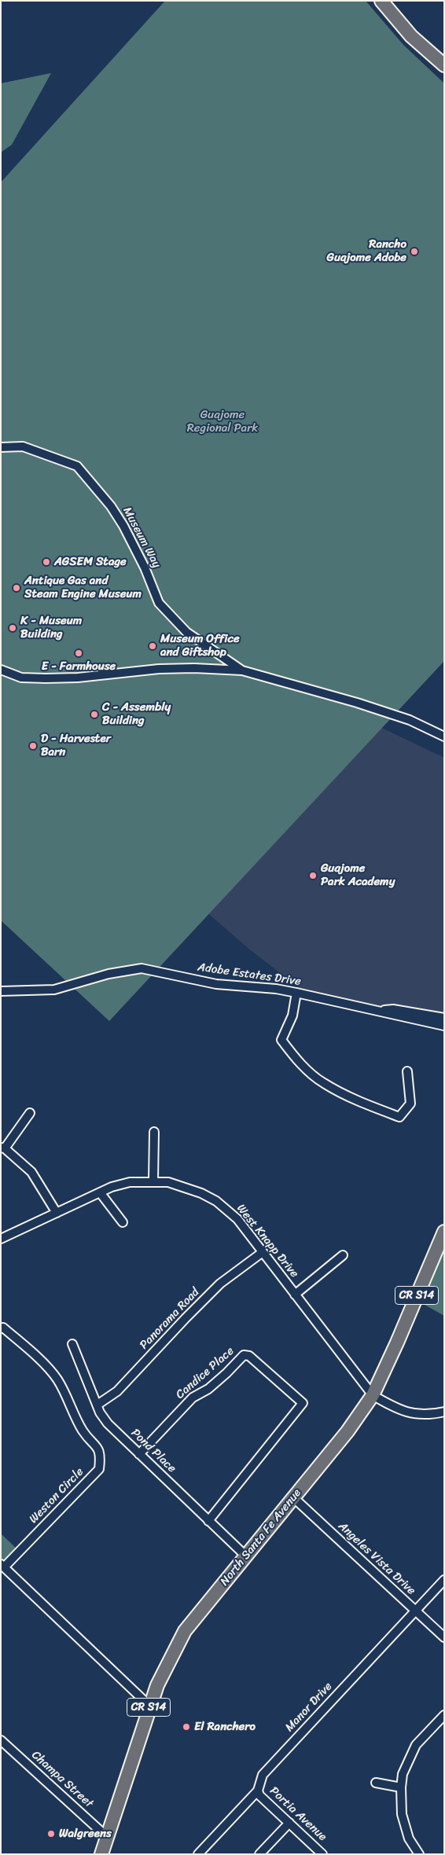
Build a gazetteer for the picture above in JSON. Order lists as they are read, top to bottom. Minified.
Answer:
{"streets":{"main road":["CR S14","North Santa Fe Avenue"],"street":["Museum Way","Adobe Estates Drive","West Knapp Drive","Panorama Road","Candice Place","Pond Place","Weston Circle","Angeles Vista Drive","Manor Drive","Champa Street","Portia Avenue"]},"crossings":[["West Knapp Drive","Panorama Road"],["West Knapp Drive","North Santa Fe Avenue"],["Panorama Road","Pond Place"],["Candice Place","Pond Place"],["Pond Place","North Santa Fe Avenue"],["Weston Circle","North Santa Fe Avenue"],["North Santa Fe Avenue","Angeles Vista Drive"],["North Santa Fe Avenue","Champa Street"],["Angeles Vista Drive","Manor Drive"],["Manor Drive","Portia Avenue"]],"parks":["Guajome Regional Park"],"places":["Rancho Guajome Adobe","AGSEM Stage","Antique Gas and Steam Engine Museum","K - Museum Building","Museum Office and Giftshop","E - Farmhouse","C - Assembly Building","D - Harvester Barn","Guajome Park Academy","El Ranchero","Walgreens"]}
